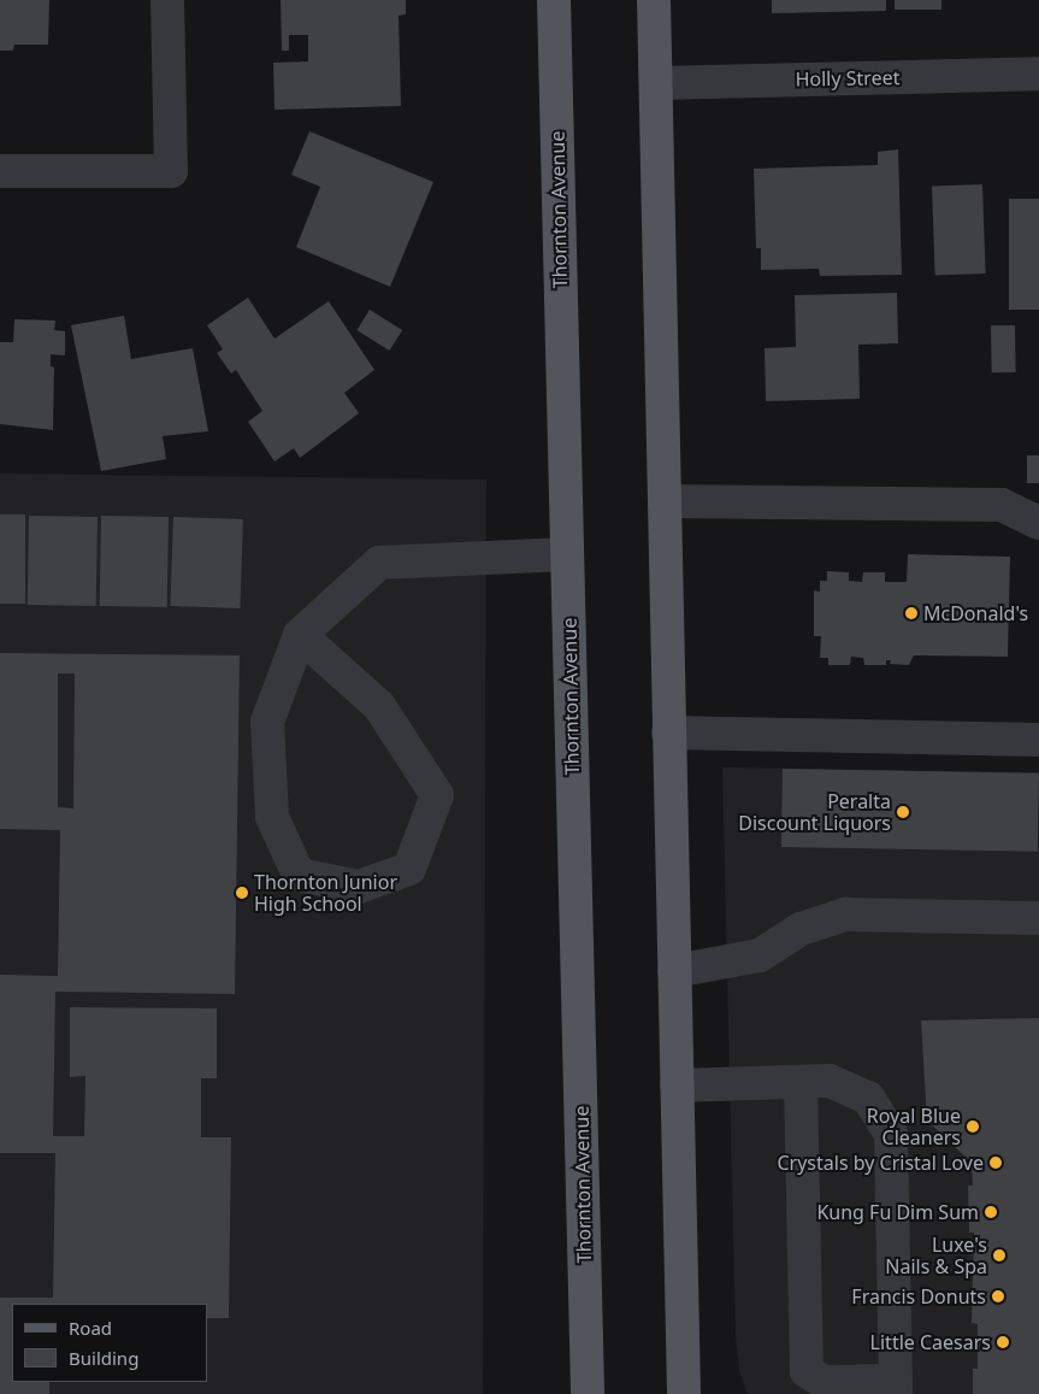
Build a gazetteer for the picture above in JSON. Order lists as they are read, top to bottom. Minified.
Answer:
{"streets":{"main road":["Thornton Avenue"],"street":["Holly Street"]},"places":["McDonald's","Peralta Discount Liquors","Thornton Junior High School","Royal Blue Cleaners","Crystals by Cristal Love","Kung Fu Dim Sum","Luxe's Nails & Spa","Francis Donuts","Little Caesars"],"legend":["Road","Building"]}
